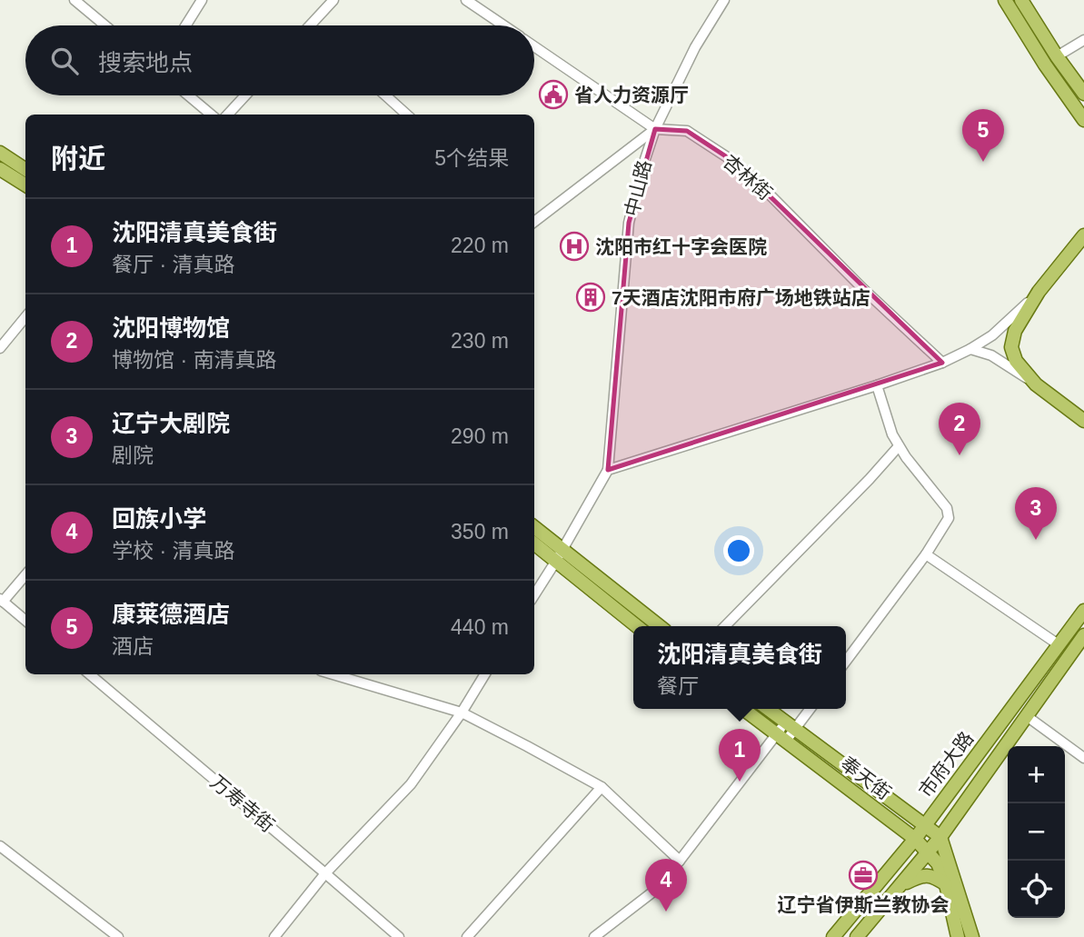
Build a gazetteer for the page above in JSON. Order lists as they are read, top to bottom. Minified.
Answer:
{"streets":{"main road":["市府大路","奉天街"],"street":["杏林街","中山路","万寿寺街"]},"crossings":[["杏林街","中山路"],["市府大路","奉天街"]],"places":{"public building":["省人力资源厅"],"hospital":["沈阳市红十字会医院"],"building":["7天酒店沈阳市府广场地铁站店"],"office":["辽宁省伊斯兰教协会"]},"page":{"search":"搜索地点","pins":["5","2","3","1","4"],"heading":["附近","5个结果"],"list":[{"mark":"1","name":"沈阳清真美食街","note":"餐厅 · 清真路","value":"220 m"},{"mark":"2","name":"沈阳博物馆","note":"博物馆 · 南清真路","value":"230 m"},{"mark":"3","name":"辽宁大剧院","note":"剧院","value":"290 m"},{"mark":"4","name":"回族小学","note":"学校 · 清真路","value":"350 m"},{"mark":"5","name":"康莱德酒店","note":"酒店","value":"440 m"}],"popup":["沈阳清真美食街","餐厅"],"map_buttons":["+","−"]}}
